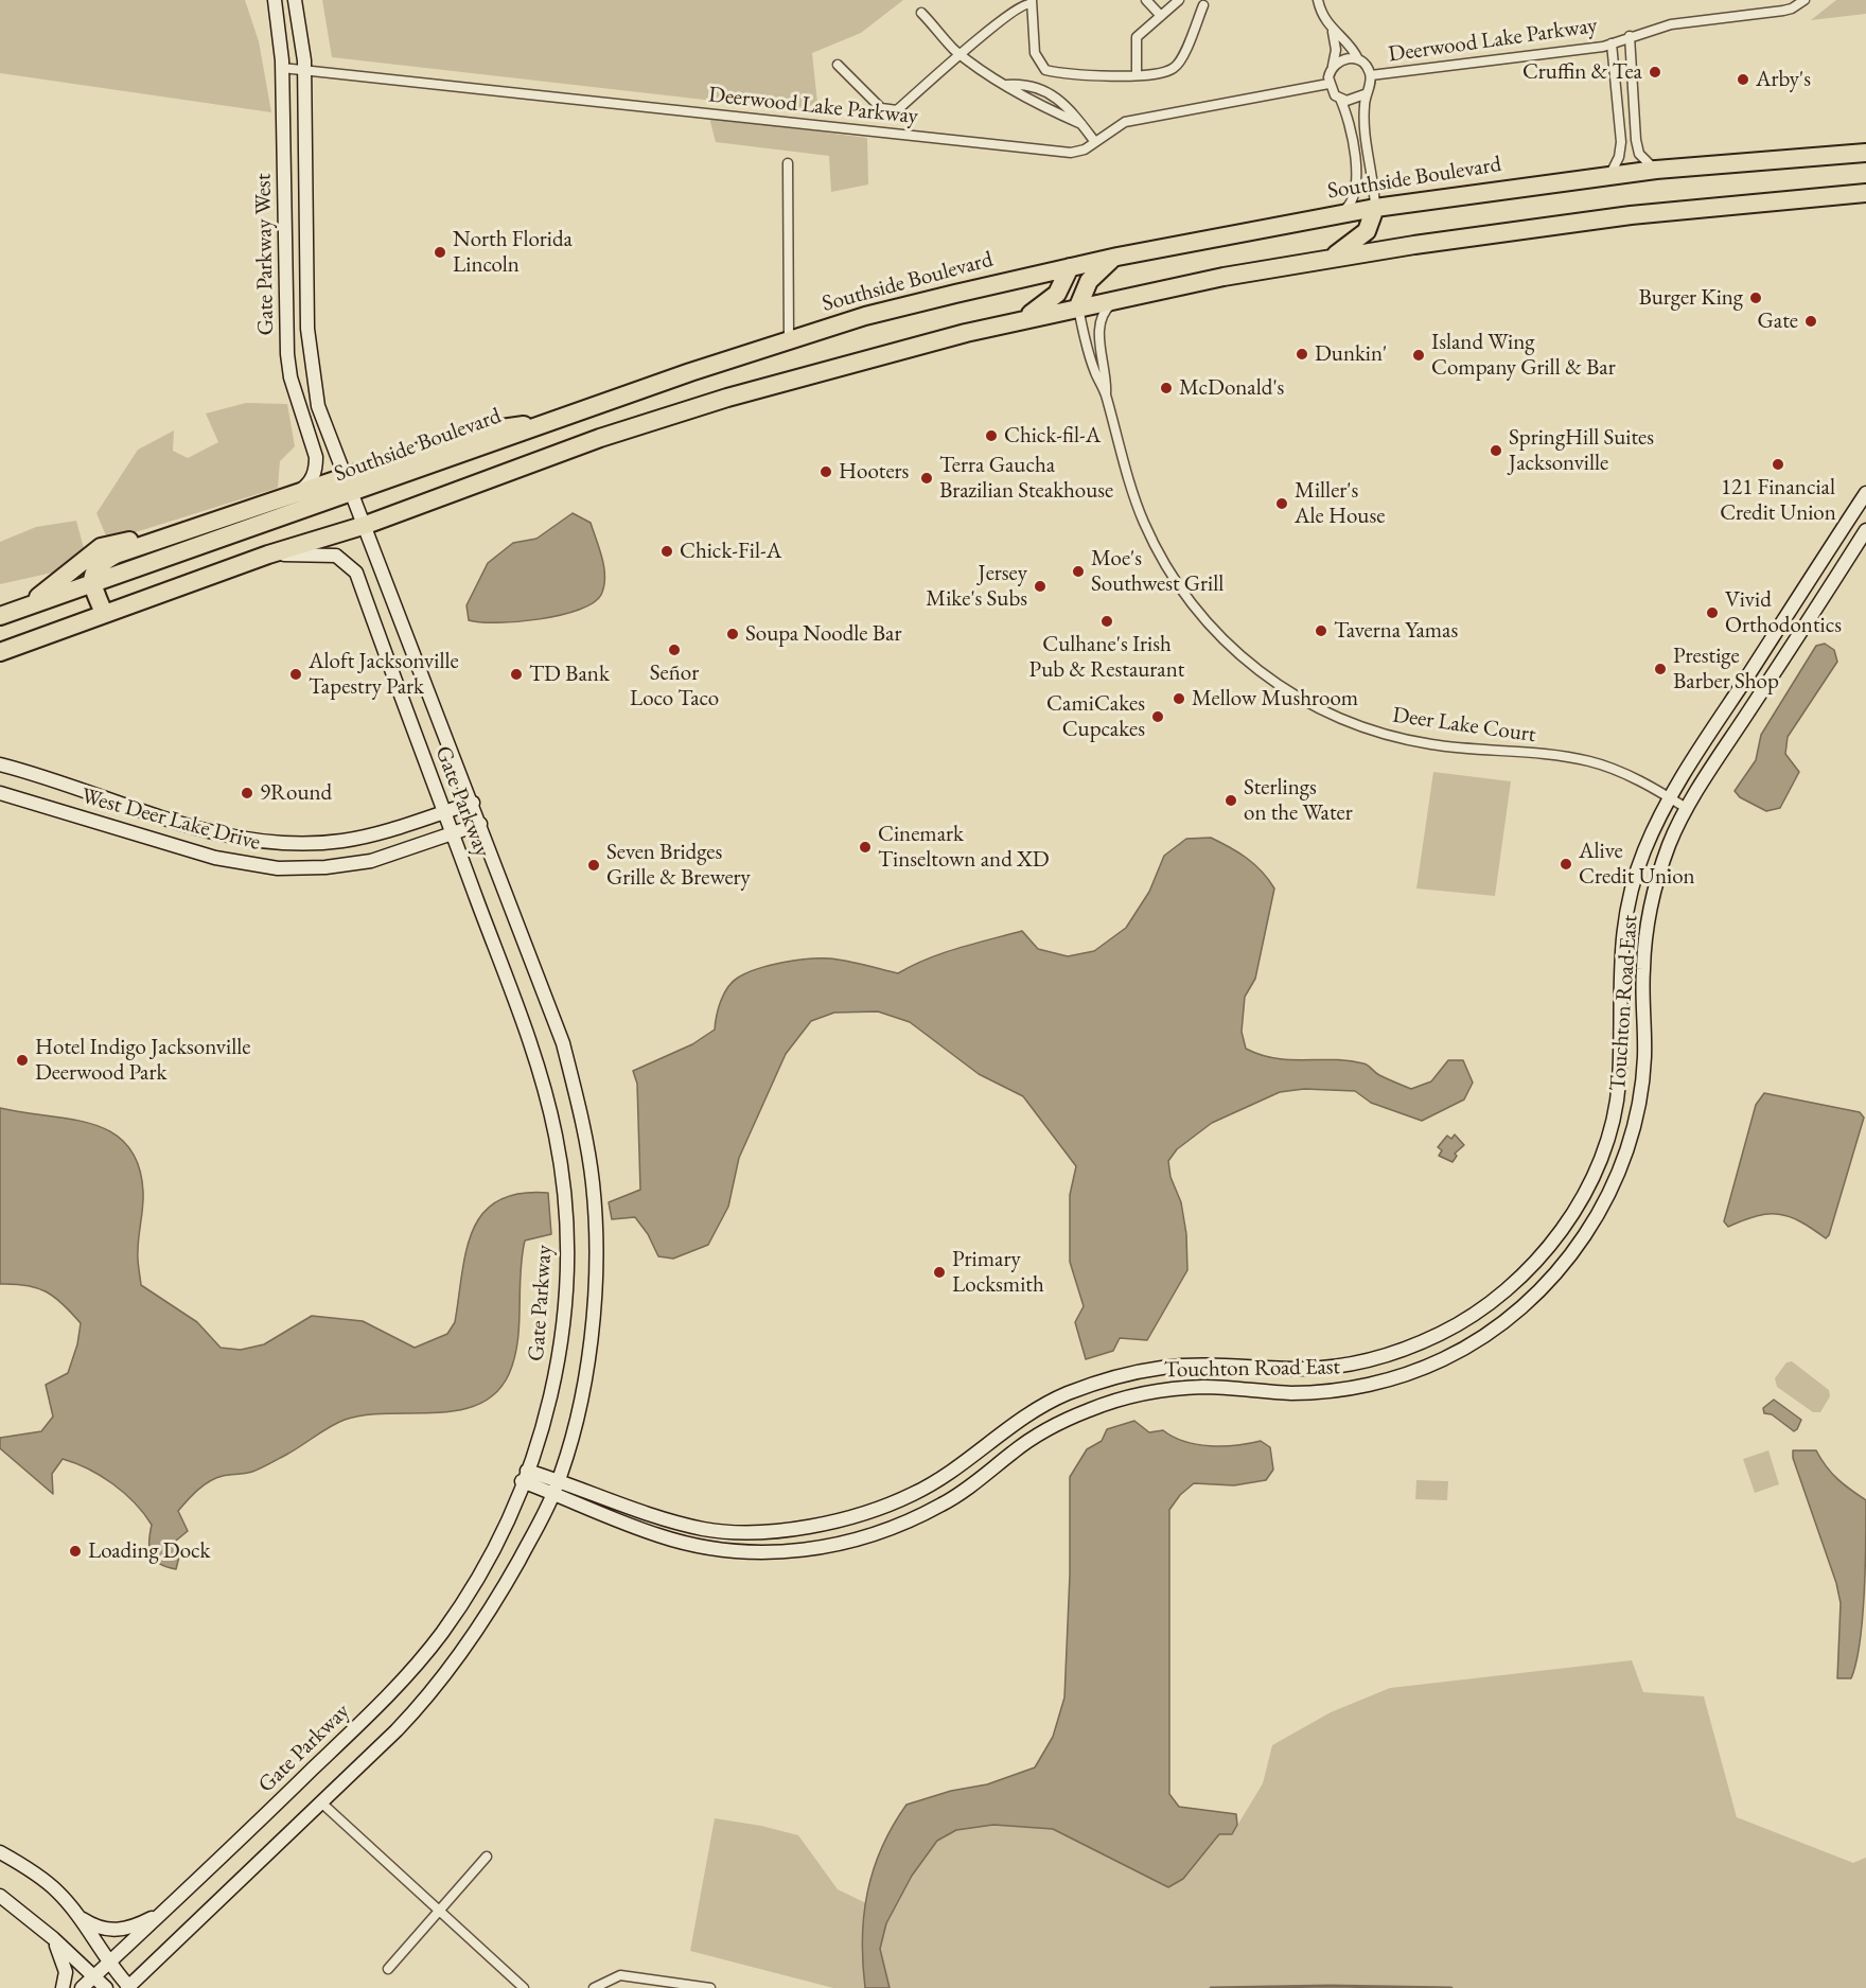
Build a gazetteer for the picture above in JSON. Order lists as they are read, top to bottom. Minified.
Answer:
{"streets":{"highway":["Southside Boulevard"],"street":["Deerwood Lake Parkway","Gate Parkway West","Deer Lake Court","Gate Parkway","West Deer Lake Drive","Touchton Road East"]},"crossings":[["Deerwood Lake Parkway","Gate Parkway West"],["Southside Boulevard","Gate Parkway West"],["Southside Boulevard","Gate Parkway"],["Gate Parkway West","Gate Parkway"],["Deer Lake Court","Touchton Road East"],["Gate Parkway","West Deer Lake Drive"],["Gate Parkway","Touchton Road East"]],"places":["Cruffin & Tea","Arby's","North Florida Lincoln","Burger King","Gate","Dunkin'","Island Wing Company Grill & Bar","McDonald's","Chick-fil-A","SpringHill Suites Jacksonville","121 Financial Credit Union","Hooters","Terra Gaucha Brazilian Steakhouse","Miller's Ale House","Chick-Fil-A","Moe's Southwest Grill","Jersey Mike's Subs","Vivid Orthodontics","Culhane's Irish Pub & Restaurant","Taverna Yamas","Soupa Noodle Bar","Señor Loco Taco","Prestige Barber Shop","Aloft Jacksonville Tapestry Park","TD Bank","Mellow Mushroom","CamiCakes Cupcakes","9Round","Sterlings on the Water","Cinemark Tinseltown and XD","Alive Credit Union","Seven Bridges Grille & Brewery","Hotel Indigo Jacksonville Deerwood Park","Primary Locksmith","Loading Dock"]}
